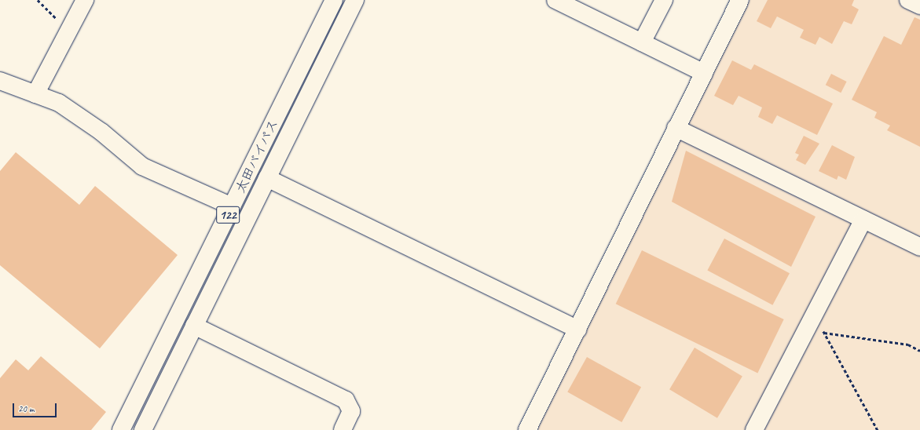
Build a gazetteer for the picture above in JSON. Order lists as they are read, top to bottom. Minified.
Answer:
{"streets":{"main road":["太田バイパス","122"]},"scale_bar":"20 m"}
